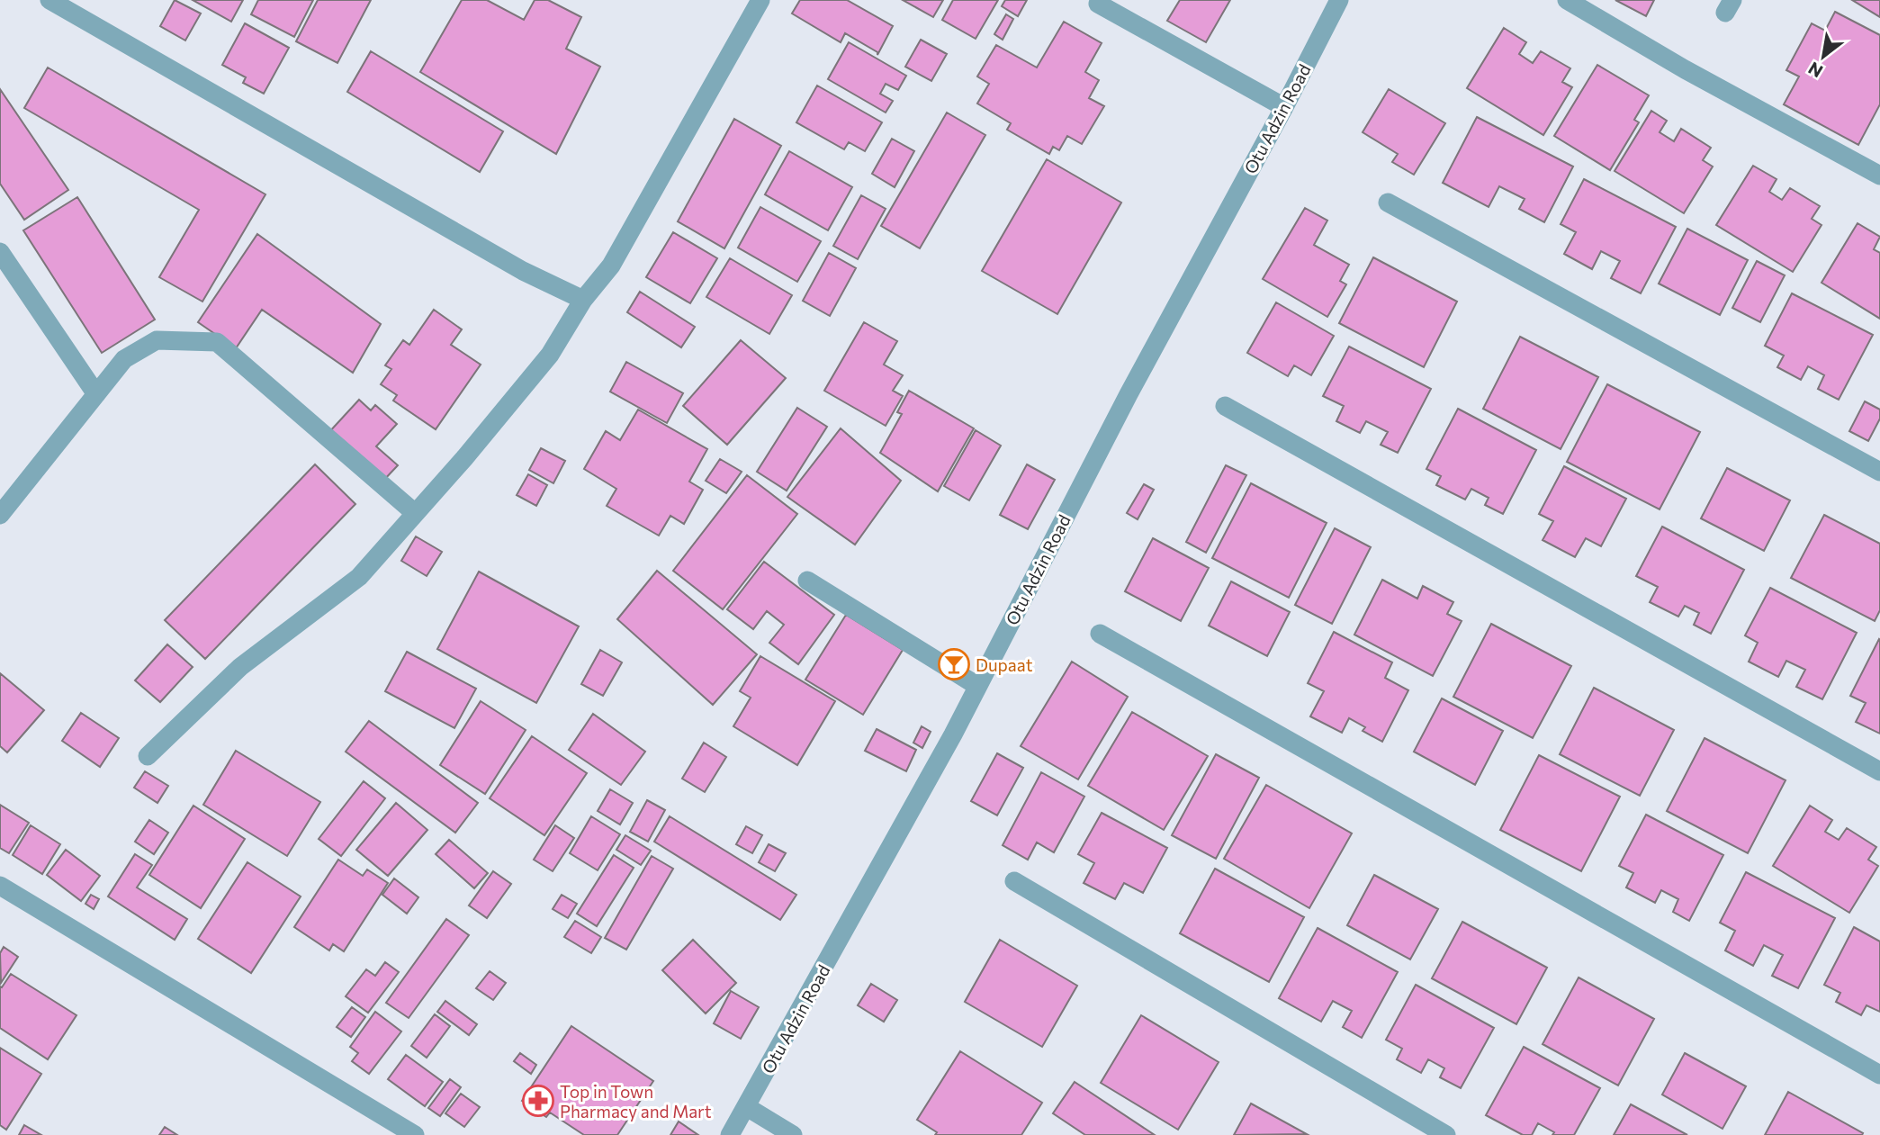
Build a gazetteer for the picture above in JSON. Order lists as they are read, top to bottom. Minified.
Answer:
{"streets":{"street":["Otu Adzin Road"]},"places":{"bar":["Dupaat"],"pharmacy":["Top in Town Pharmacy and Mart"]},"north":"bottom left"}
